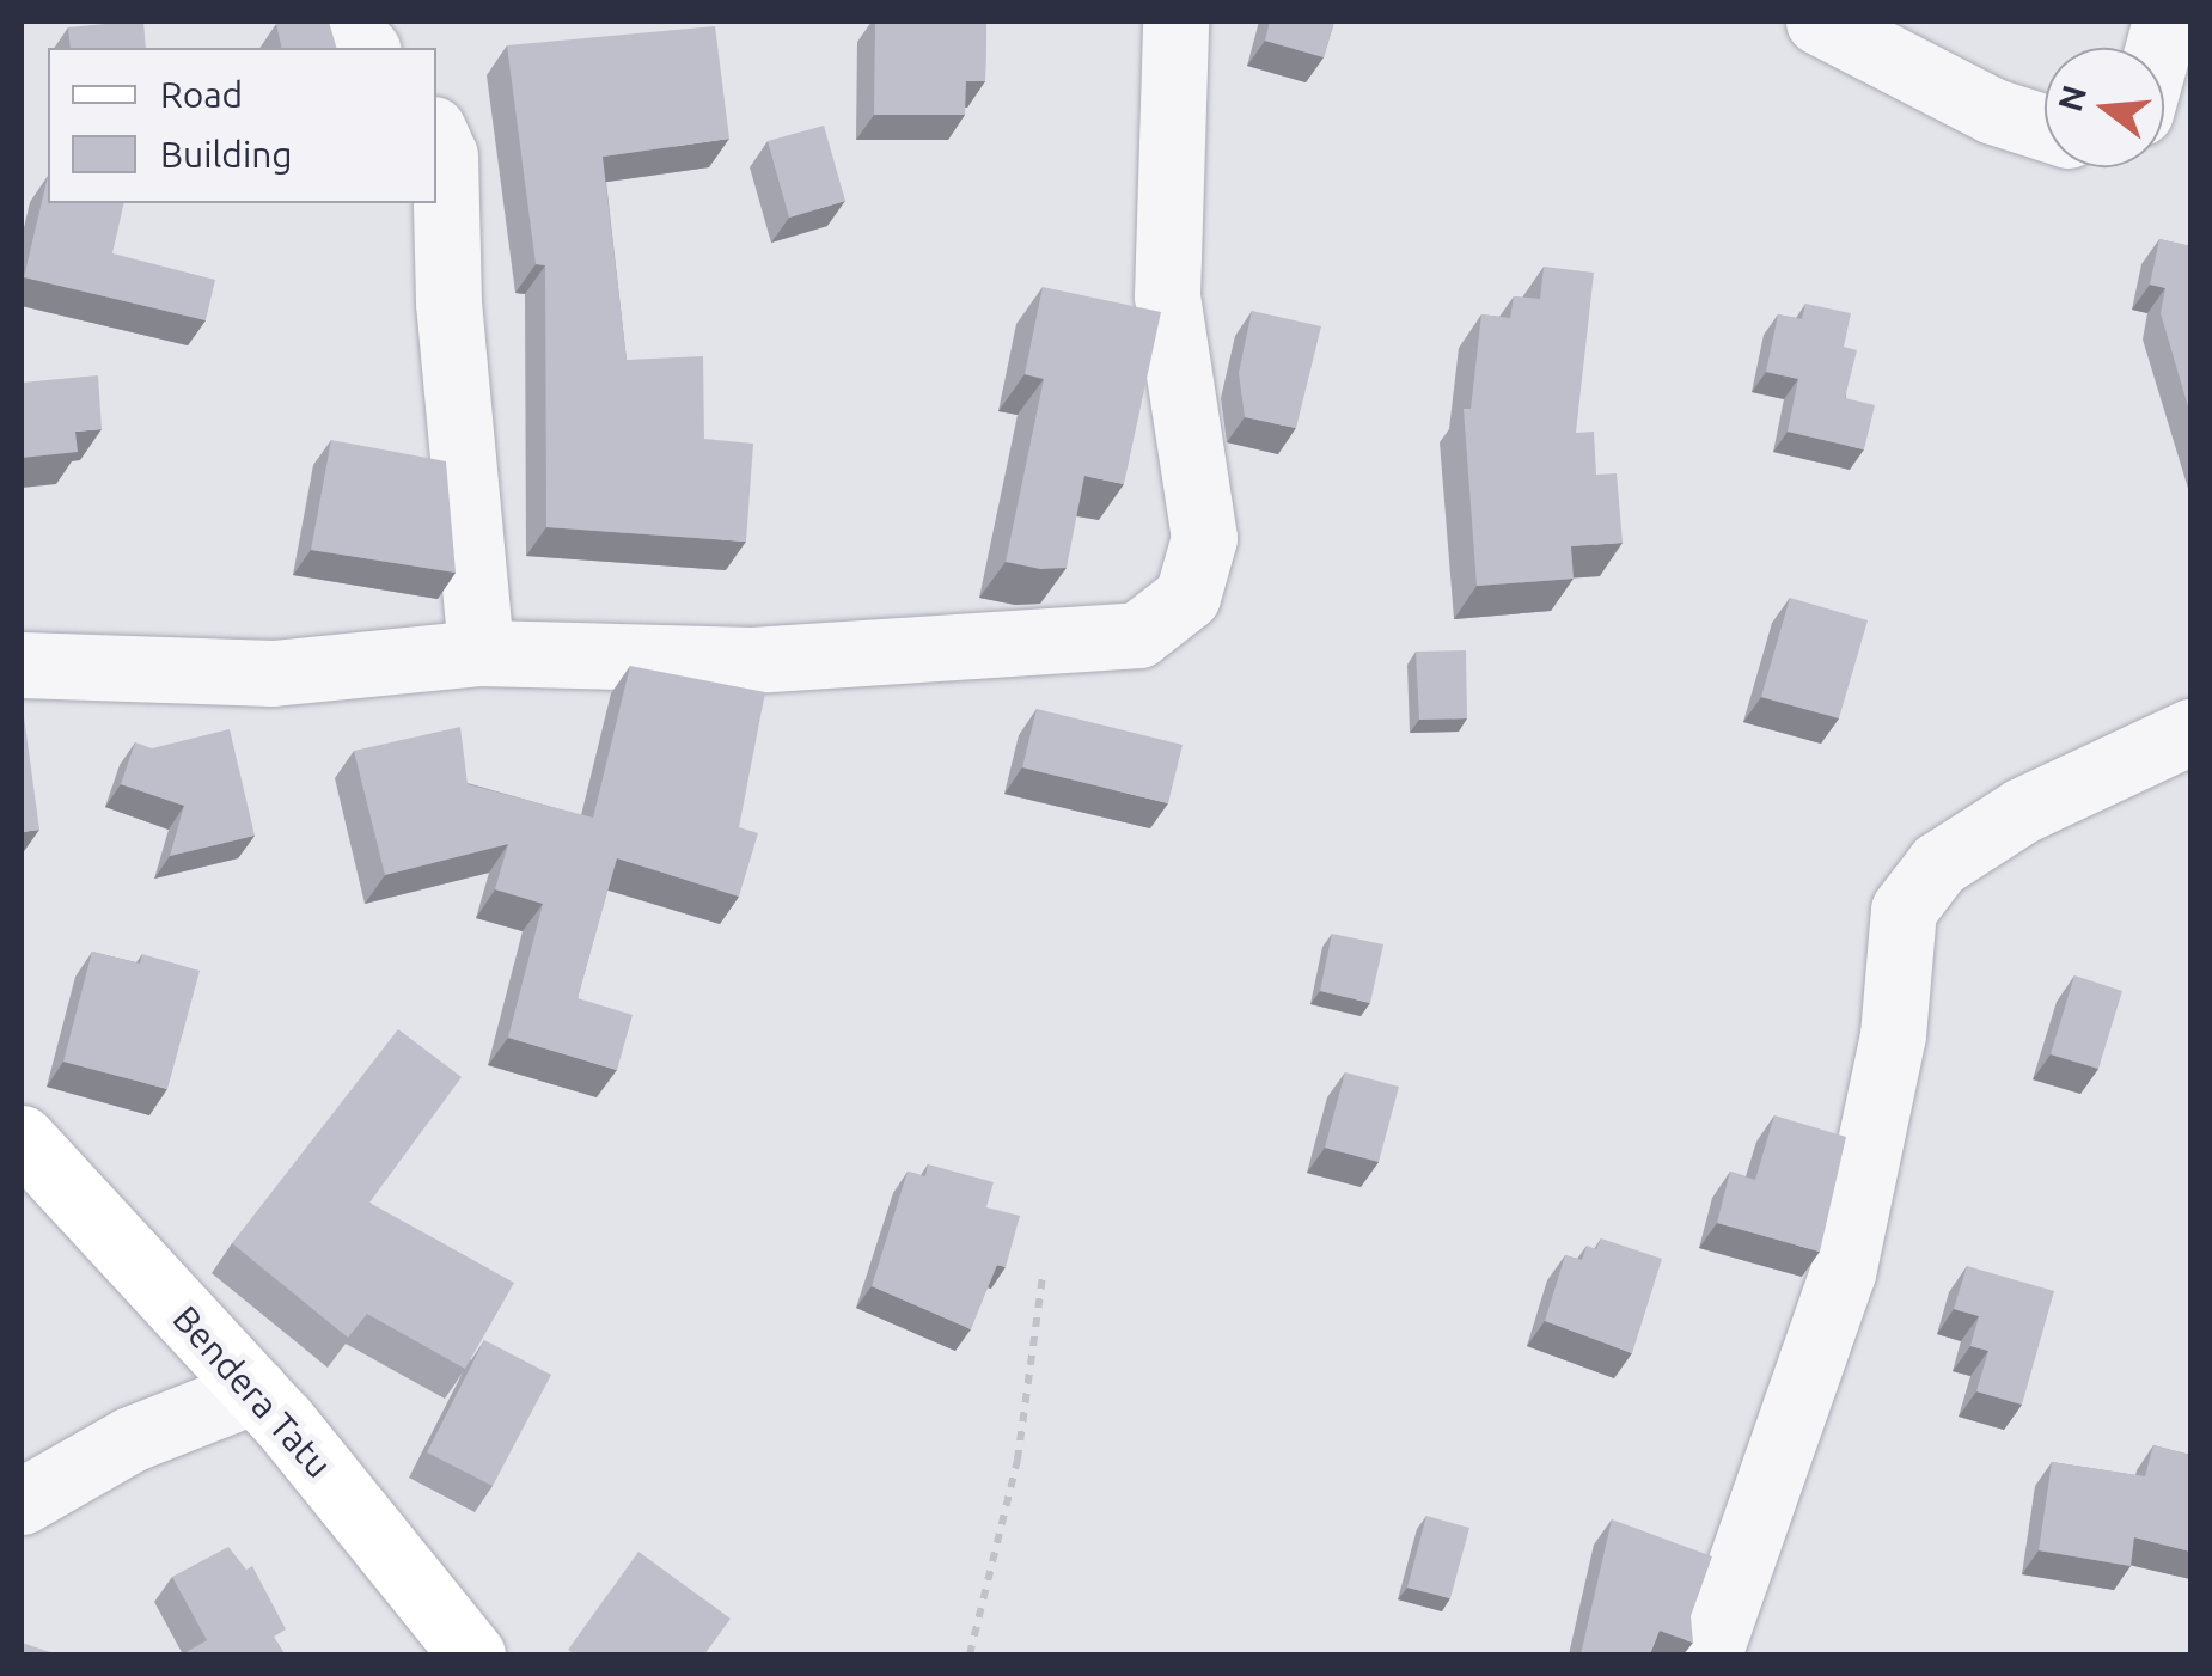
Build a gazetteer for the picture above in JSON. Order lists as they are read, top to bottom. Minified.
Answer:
{"streets":{"street":["Bendera Tatu"]},"legend":["Road","Building"],"north":"left"}
